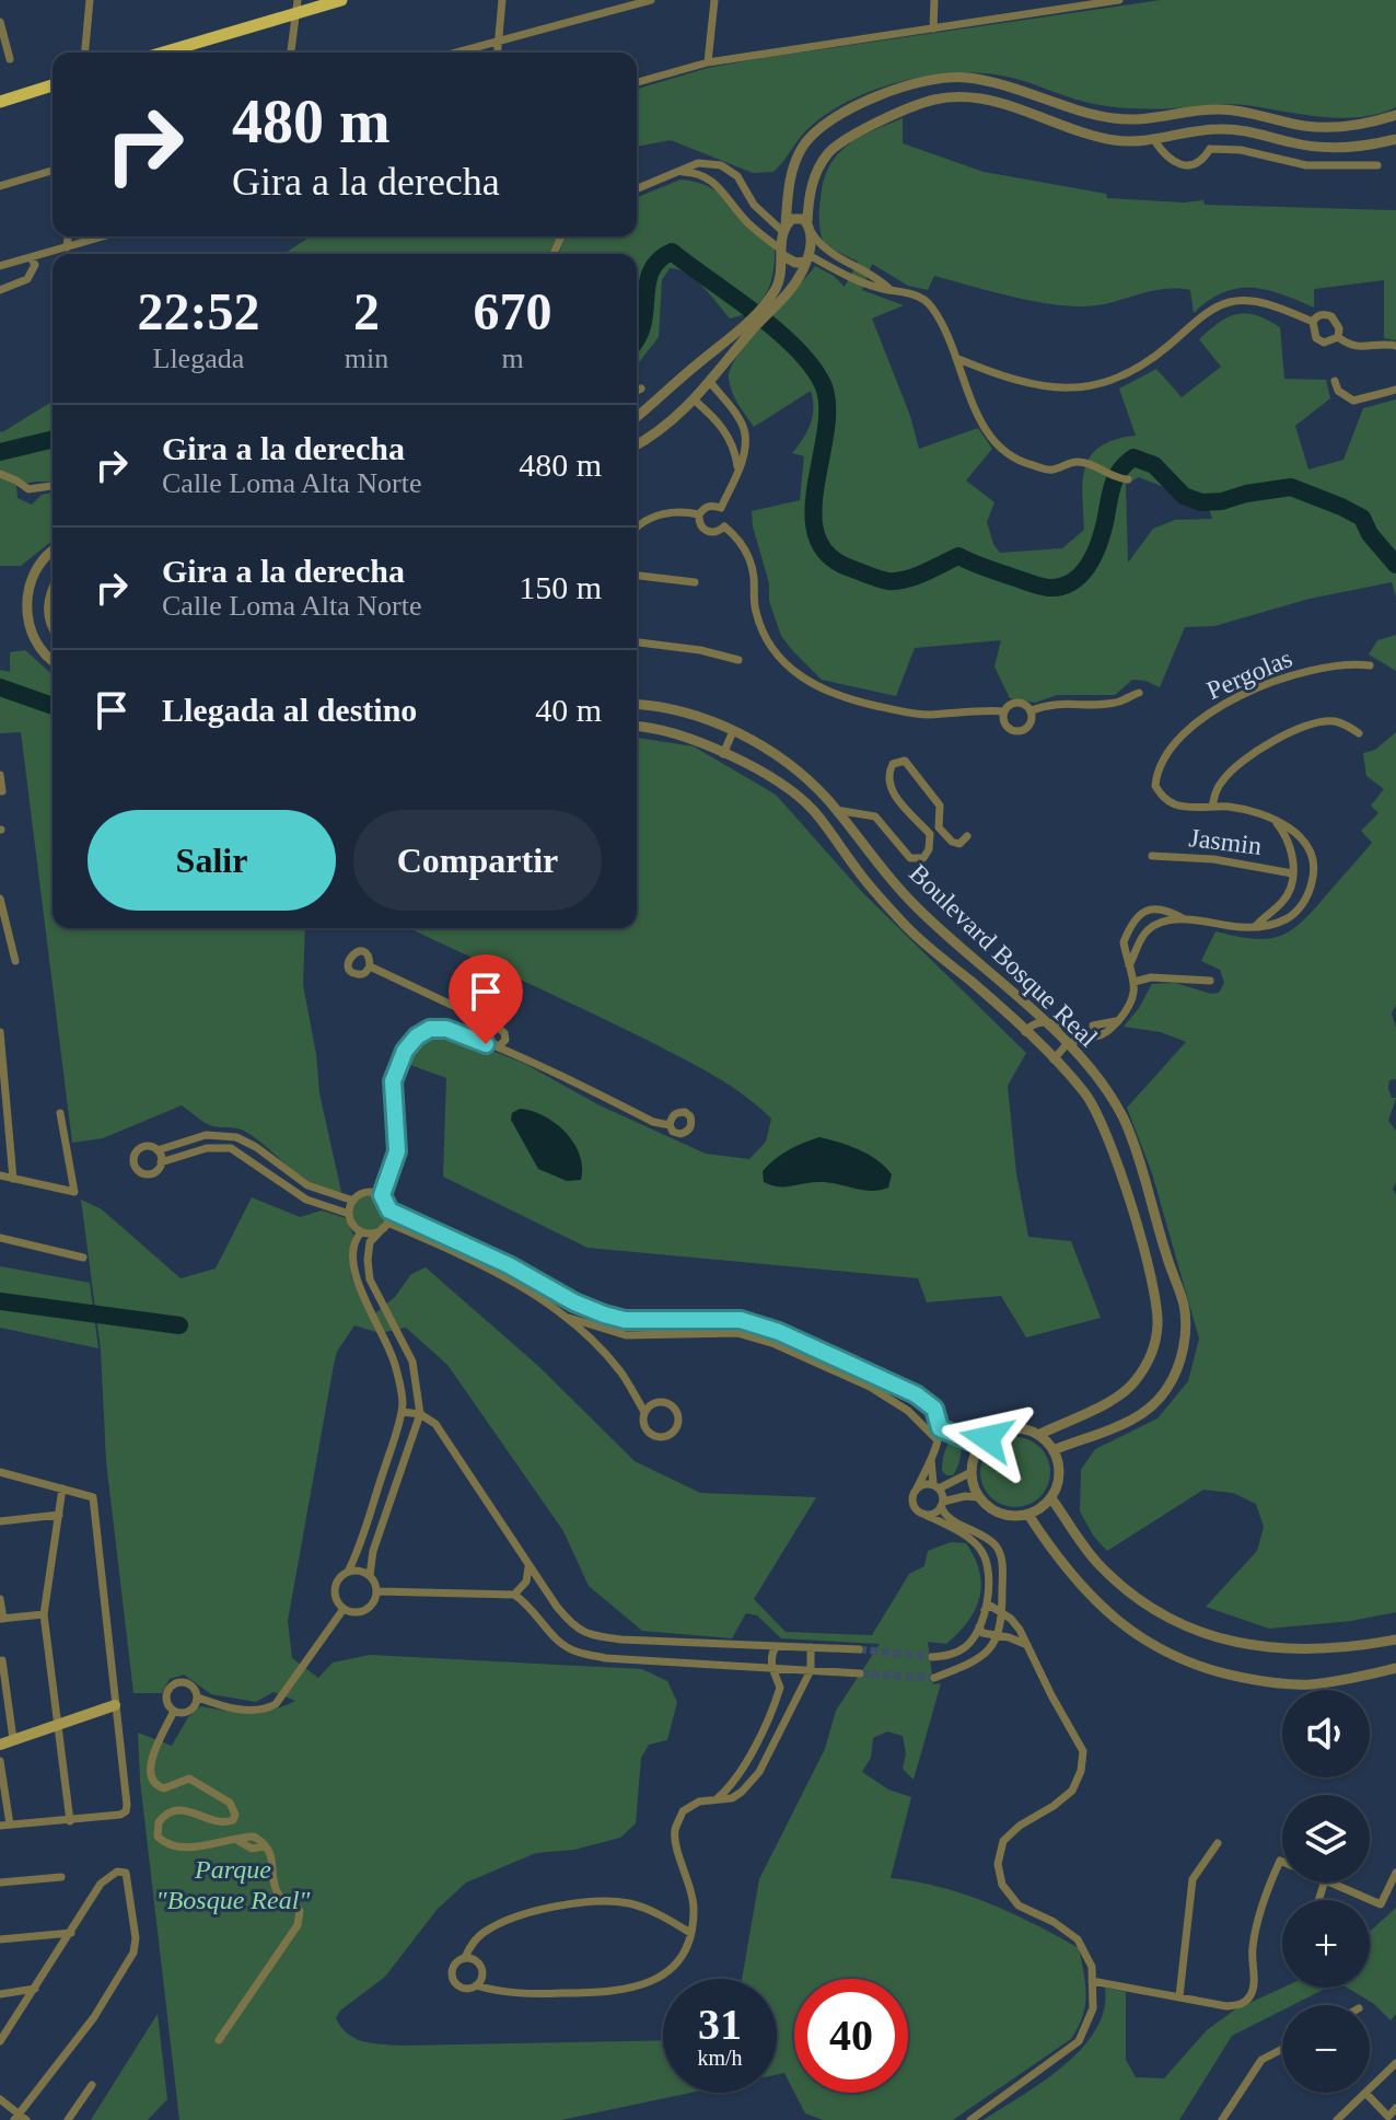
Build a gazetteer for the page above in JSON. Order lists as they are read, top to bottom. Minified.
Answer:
{"streets":{"street":["Pergolas","Jasmin","Boulevard Bosque Real"]},"parks":["Parque \"Bosque Real\""],"page":{"turn":["480 m","Gira a la derecha"],"eta":["22:52","Llegada","2","min","670","m"],"list":[{"name":"Gira a la derecha","note":"Calle Loma Alta Norte","value":"480 m"},{"name":"Gira a la derecha","note":"Calle Loma Alta Norte","value":"150 m"},{"name":"Llegada al destino","value":"40 m"}],"buttons":["Salir","Compartir"],"map_buttons":["+","−"],"speed":"31 km/h","limit":"40"}}
